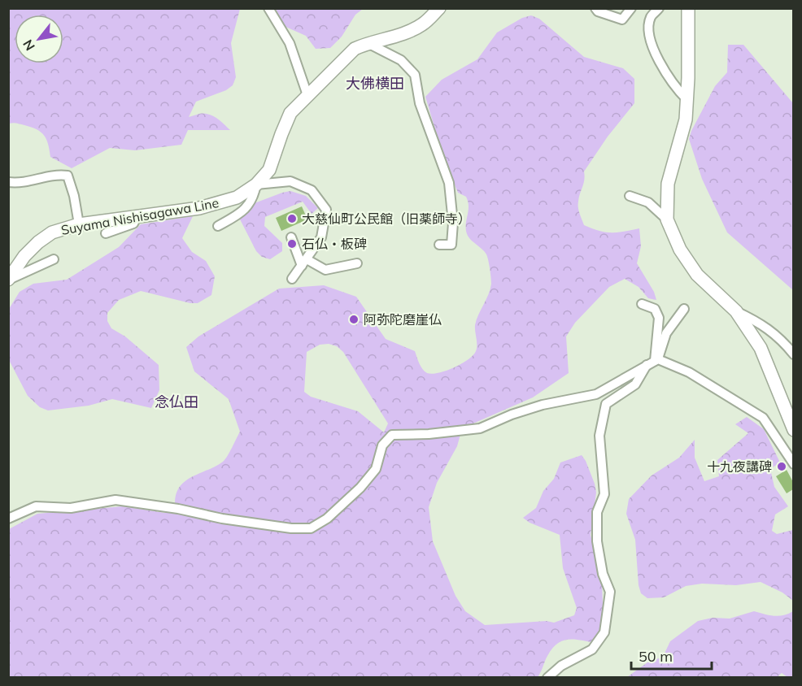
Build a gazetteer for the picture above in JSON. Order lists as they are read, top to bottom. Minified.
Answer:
{"streets":{"main road":["Suyama Nishisagawa Line"]},"districts":["大佛横田","念仏田"],"places":["大慈仙町公民館（旧薬師寺）","石仏・板碑","阿弥陀磨崖仏","十九夜講碑"],"scale_bar":"50 m","north":"bottom left"}
